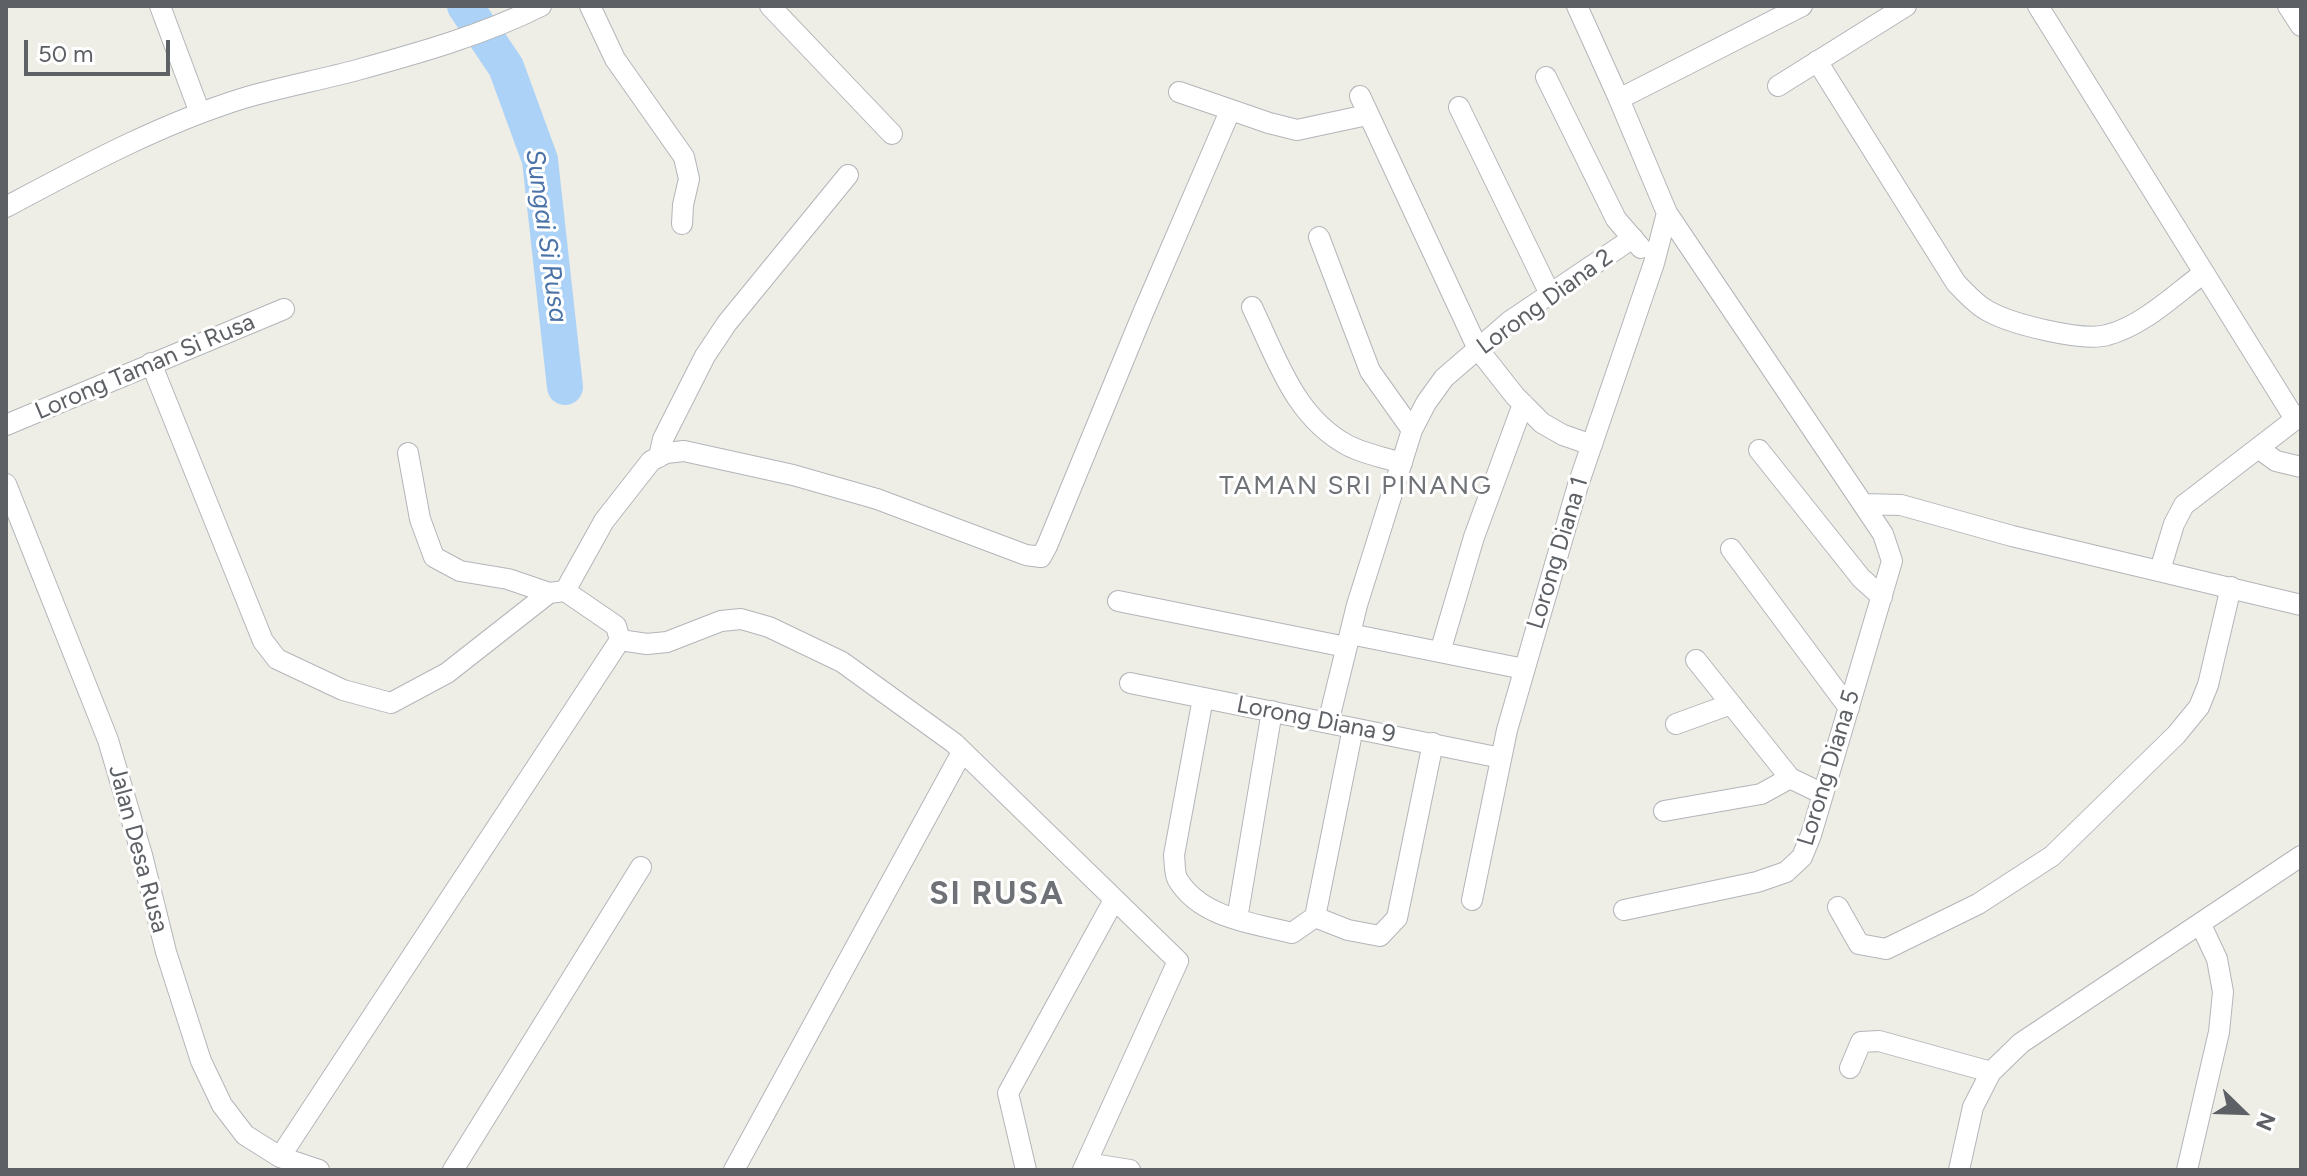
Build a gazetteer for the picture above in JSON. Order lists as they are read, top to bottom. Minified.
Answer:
{"streets":{"street":["Lorong Diana 2","Lorong Taman Si Rusa","Lorong Diana 1","Lorong Diana 9","Lorong Diana 5","Jalan Desa Rusa"]},"crossings":[["Lorong Diana 2","Lorong Diana 9"],["Lorong Diana 1","Lorong Diana 9"],["Lorong Diana 1","Lorong Diana 5"]],"districts":["TAMAN SRI PINANG","SI RUSA"],"water":["Sungai Si Rusa"],"scale_bar":"50 m","north":"bottom right"}
